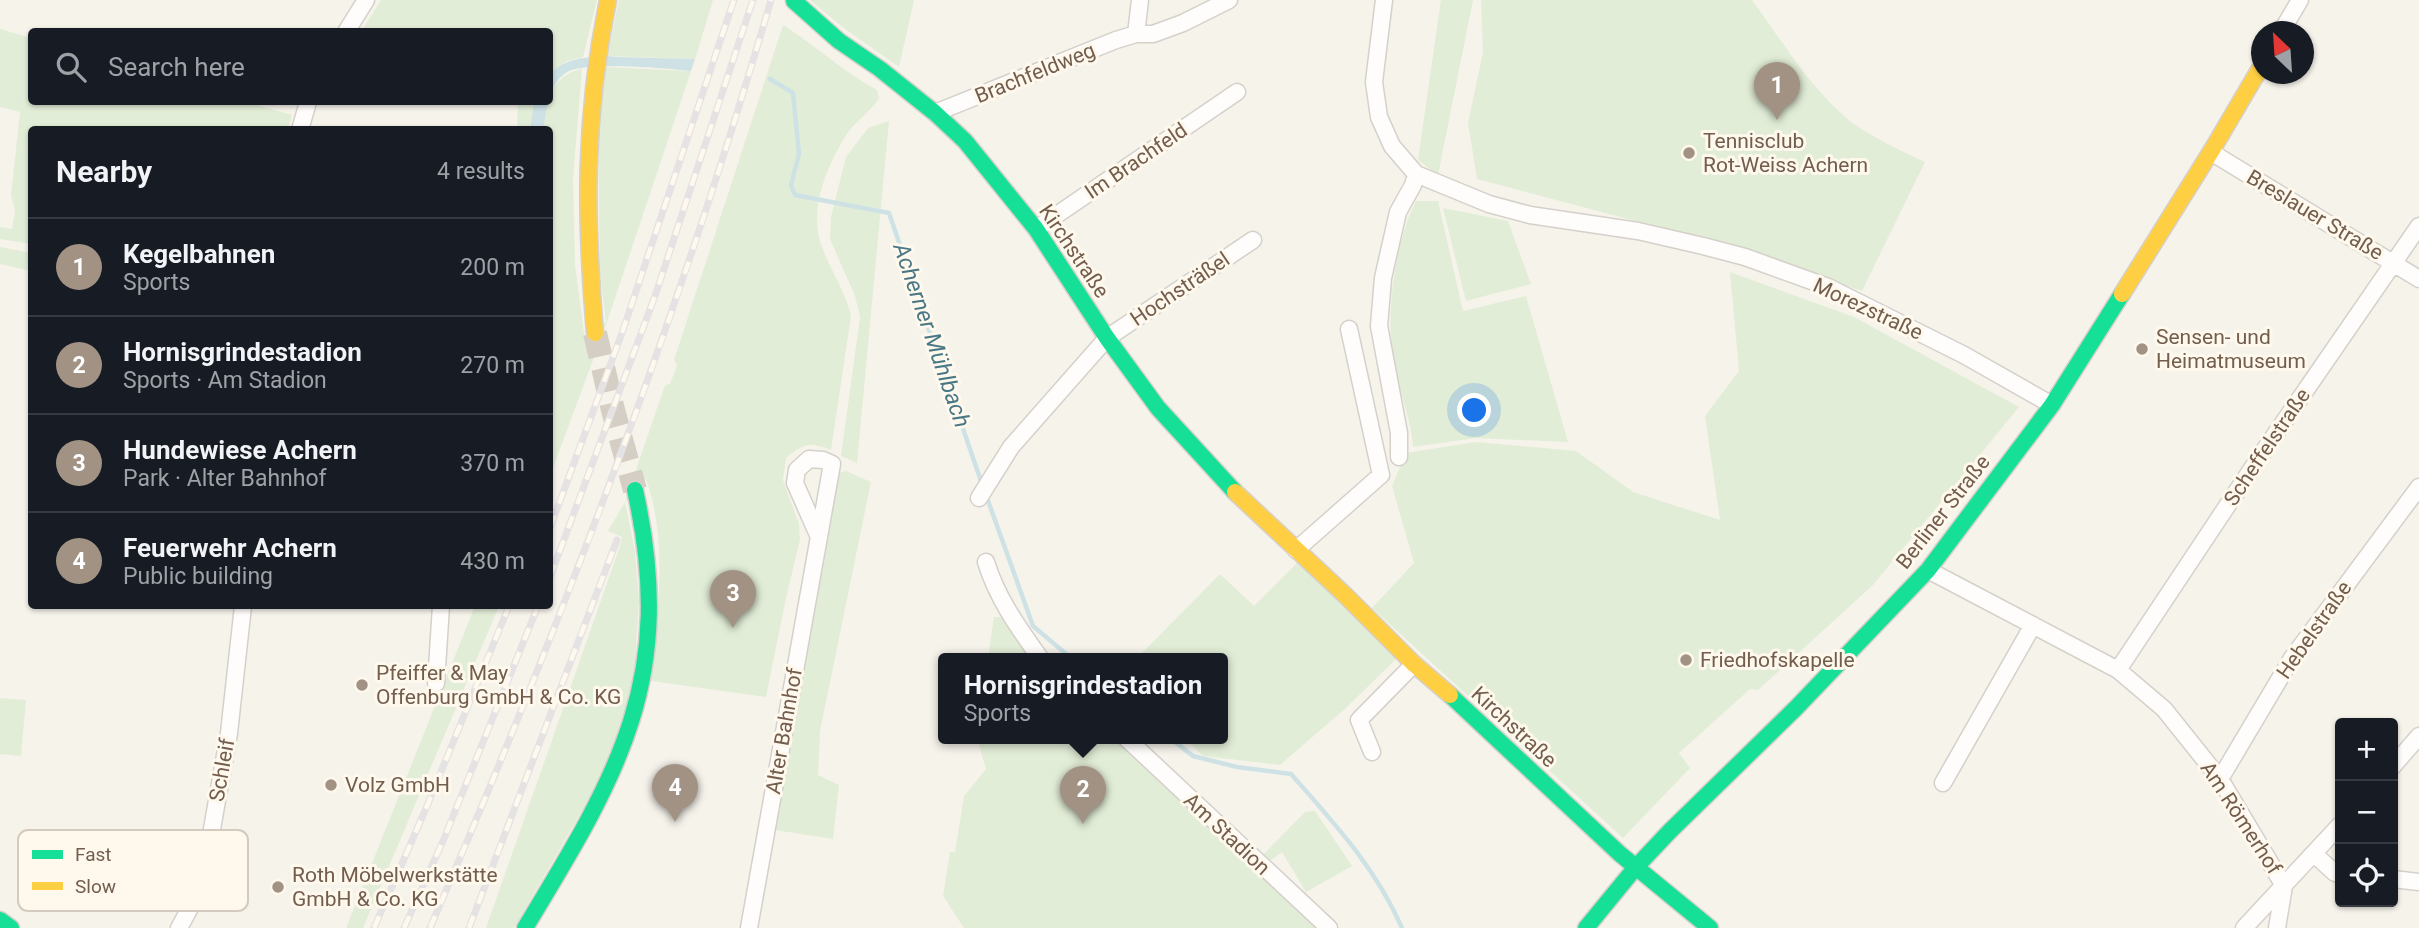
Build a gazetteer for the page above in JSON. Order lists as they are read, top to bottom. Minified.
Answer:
{"streets":{"main road":["Kirchstraße","Berliner Straße"],"street":["Brachfeldweg","Im Brachfeld","Breslauer Straße","Hochsträßel","Morezstraße","Scheffelstraße","Hebelstraße","Alter Bahnhof","Schleif","Am Römerhof","Am Stadion"]},"crossings":[["Brachfeldweg","Kirchstraße"],["Im Brachfeld","Kirchstraße"],["Breslauer Straße","Scheffelstraße"],["Breslauer Straße","Berliner Straße"],["Kirchstraße","Hochsträßel"],["Kirchstraße","Berliner Straße"],["Morezstraße","Berliner Straße"],["Scheffelstraße","Am Römerhof"],["Berliner Straße","Am Römerhof"],["Hebelstraße","Am Römerhof"]],"water":["Acherner Mühlbach"],"places":["Tennisclub Rot-Weiss Achern","Sensen- und Heimatmuseum","Friedhofskapelle","Pfeiffer & May Offenburg GmbH & Co. KG","Volz GmbH","Roth Möbelwerkstätte GmbH & Co. KG"],"legend":["Fast","Slow"],"north":"top left","page":{"search":"Search here","pins":["1","3","4","2"],"heading":["Nearby","4 results"],"list":[{"mark":"1","name":"Kegelbahnen","note":"Sports","value":"200 m"},{"mark":"2","name":"Hornisgrindestadion","note":"Sports · Am Stadion","value":"270 m"},{"mark":"3","name":"Hundewiese Achern","note":"Park · Alter Bahnhof","value":"370 m"},{"mark":"4","name":"Feuerwehr Achern","note":"Public building","value":"430 m"}],"popup":["Hornisgrindestadion","Sports"],"map_buttons":["+","−"]}}
